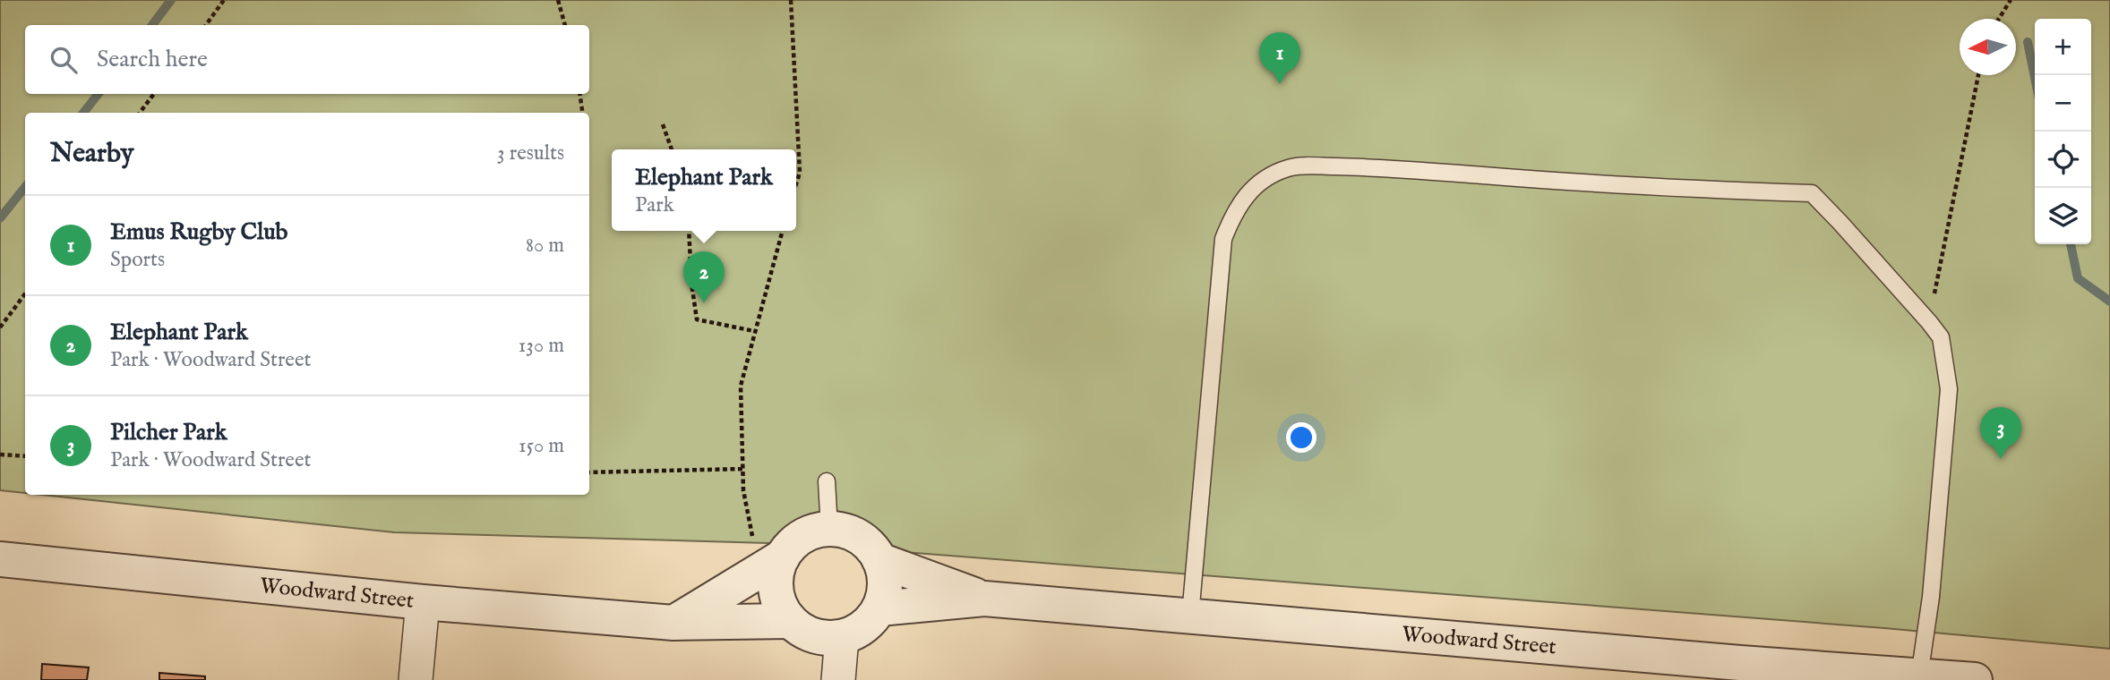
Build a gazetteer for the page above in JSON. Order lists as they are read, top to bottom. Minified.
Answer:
{"streets":{"street":["Woodward Street"]},"north":"left","page":{"map_buttons":["+","−"],"search":"Search here","pins":["1","2","3"],"heading":["Nearby","3 results"],"popup":["Elephant Park","Park"],"list":[{"mark":"1","name":"Emus Rugby Club","note":"Sports","value":"80 m"},{"mark":"2","name":"Elephant Park","note":"Park · Woodward Street","value":"130 m"},{"mark":"3","name":"Pilcher Park","note":"Park · Woodward Street","value":"150 m"}]}}
